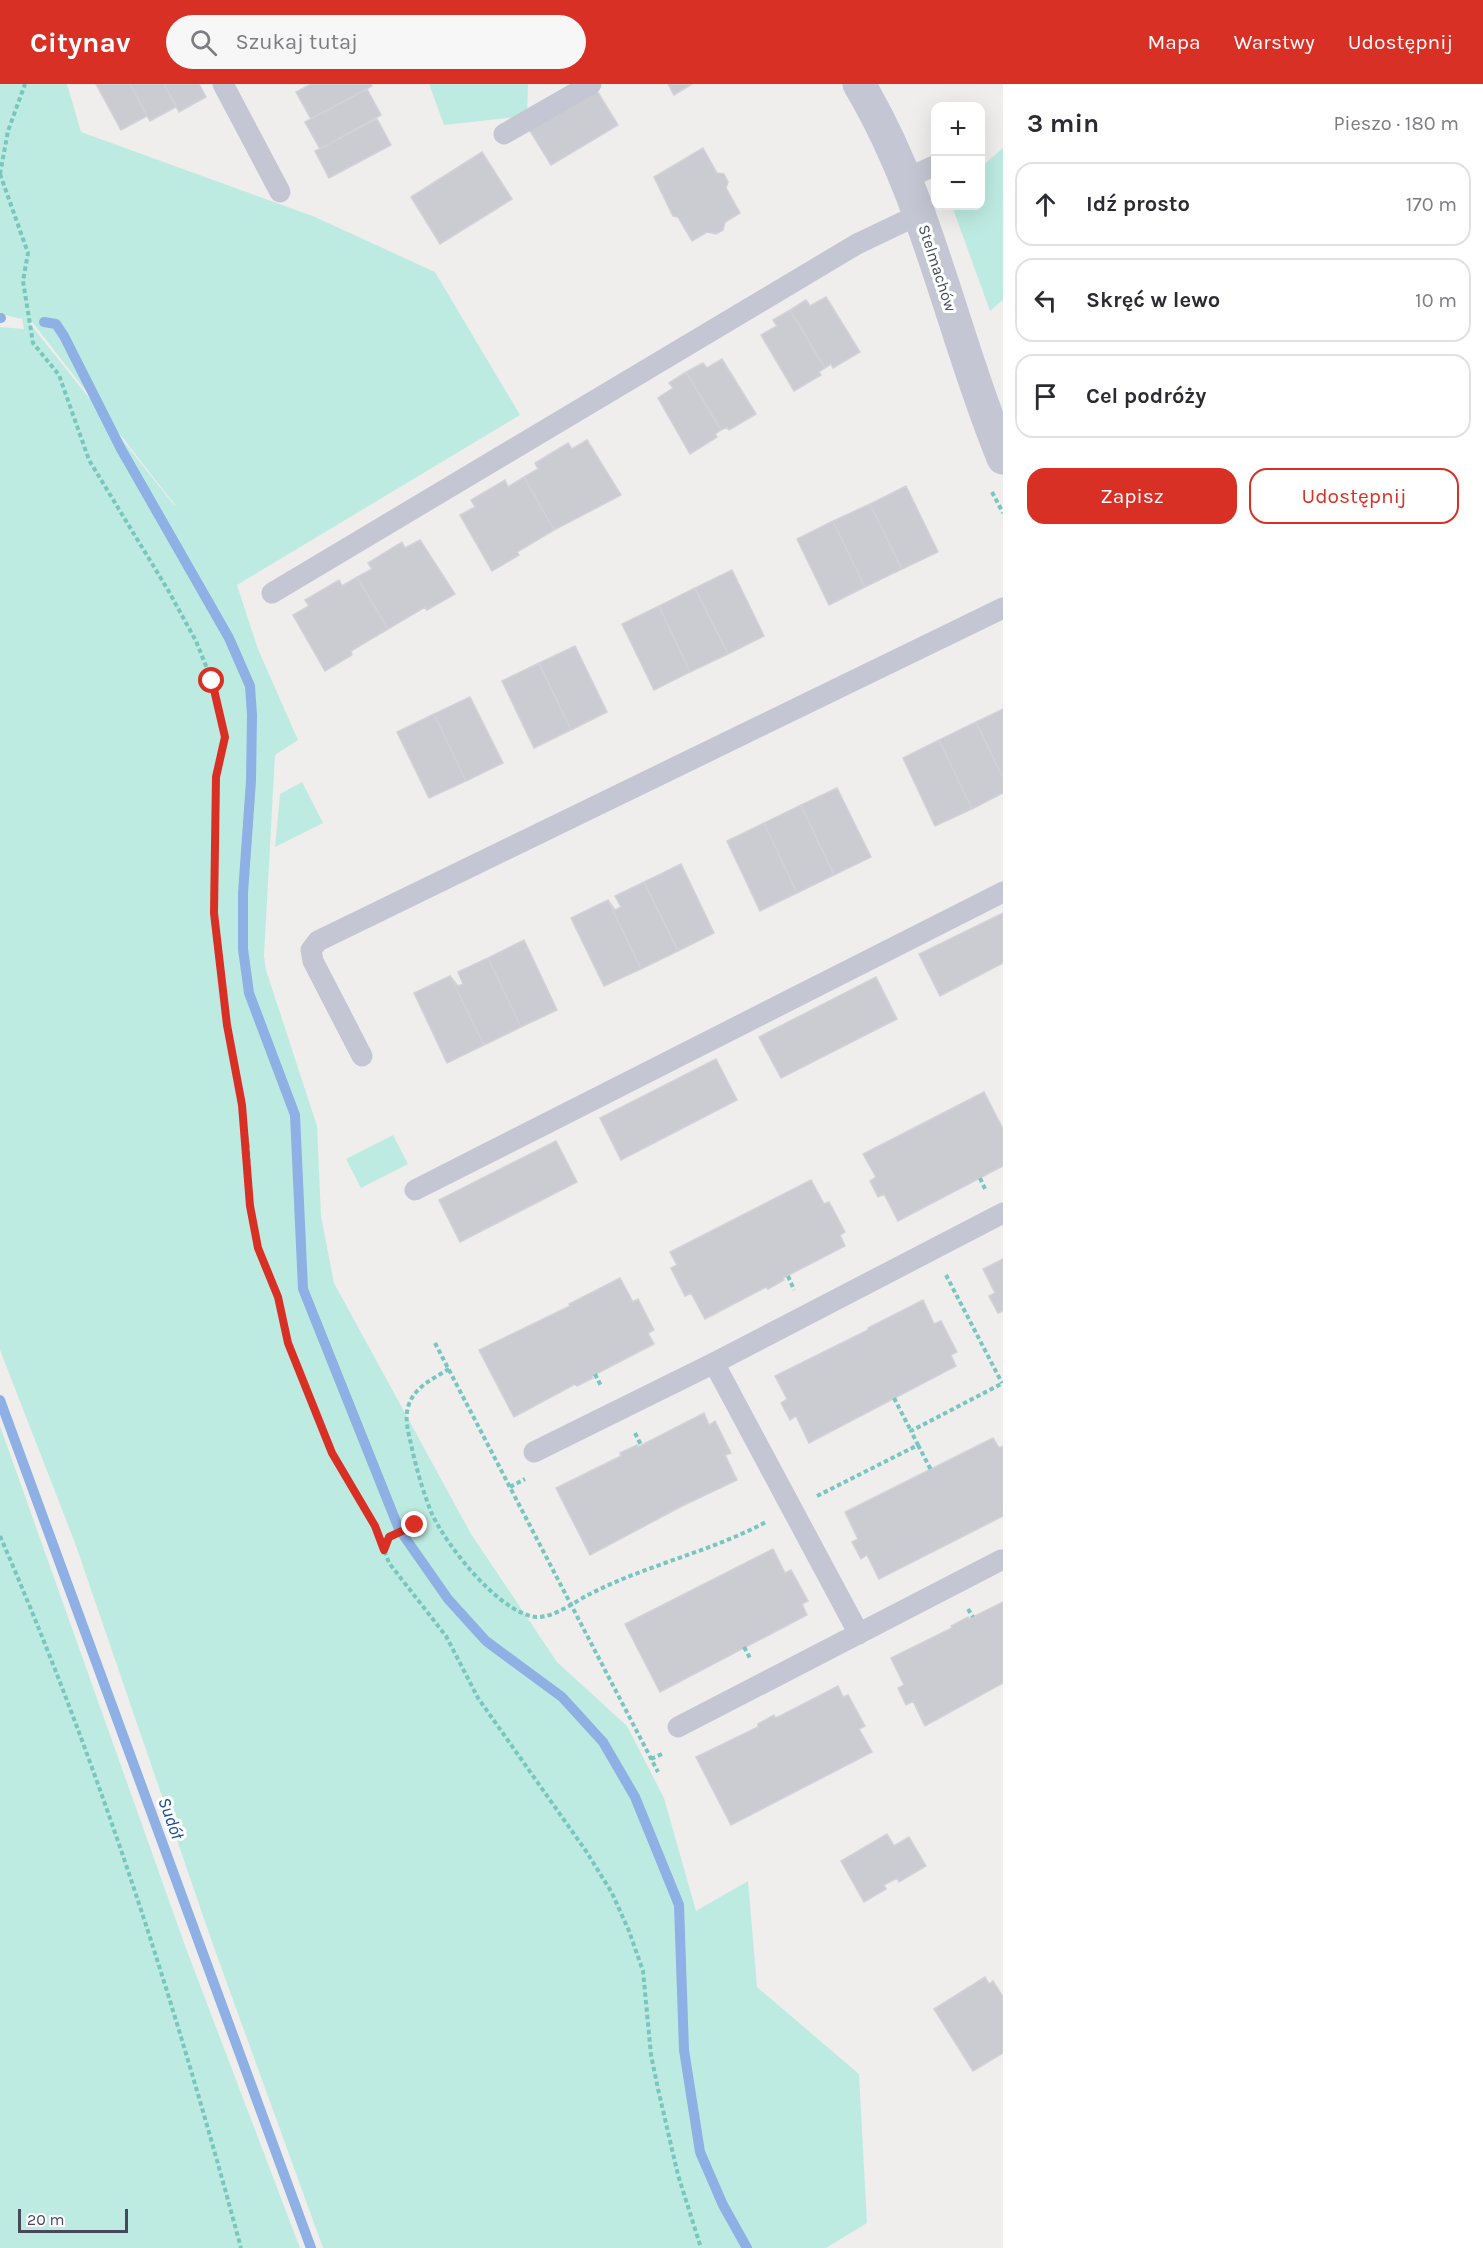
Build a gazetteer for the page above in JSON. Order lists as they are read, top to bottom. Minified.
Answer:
{"streets":{"street":["Stelmachów"]},"water":["Sudół"],"scale_bar":"20 m","page":{"header":"Citynav","search":"Szukaj tutaj","nav":["Mapa","Warstwy","Udostępnij"],"heading":["3 min","Pieszo · 180 m"],"map_buttons":["+","−"],"list":[["Idź prosto","170 m"],["Skręć w lewo","10 m"],"Cel podróży"],"buttons":["Zapisz","Udostępnij"],"scale":"20 m"}}
